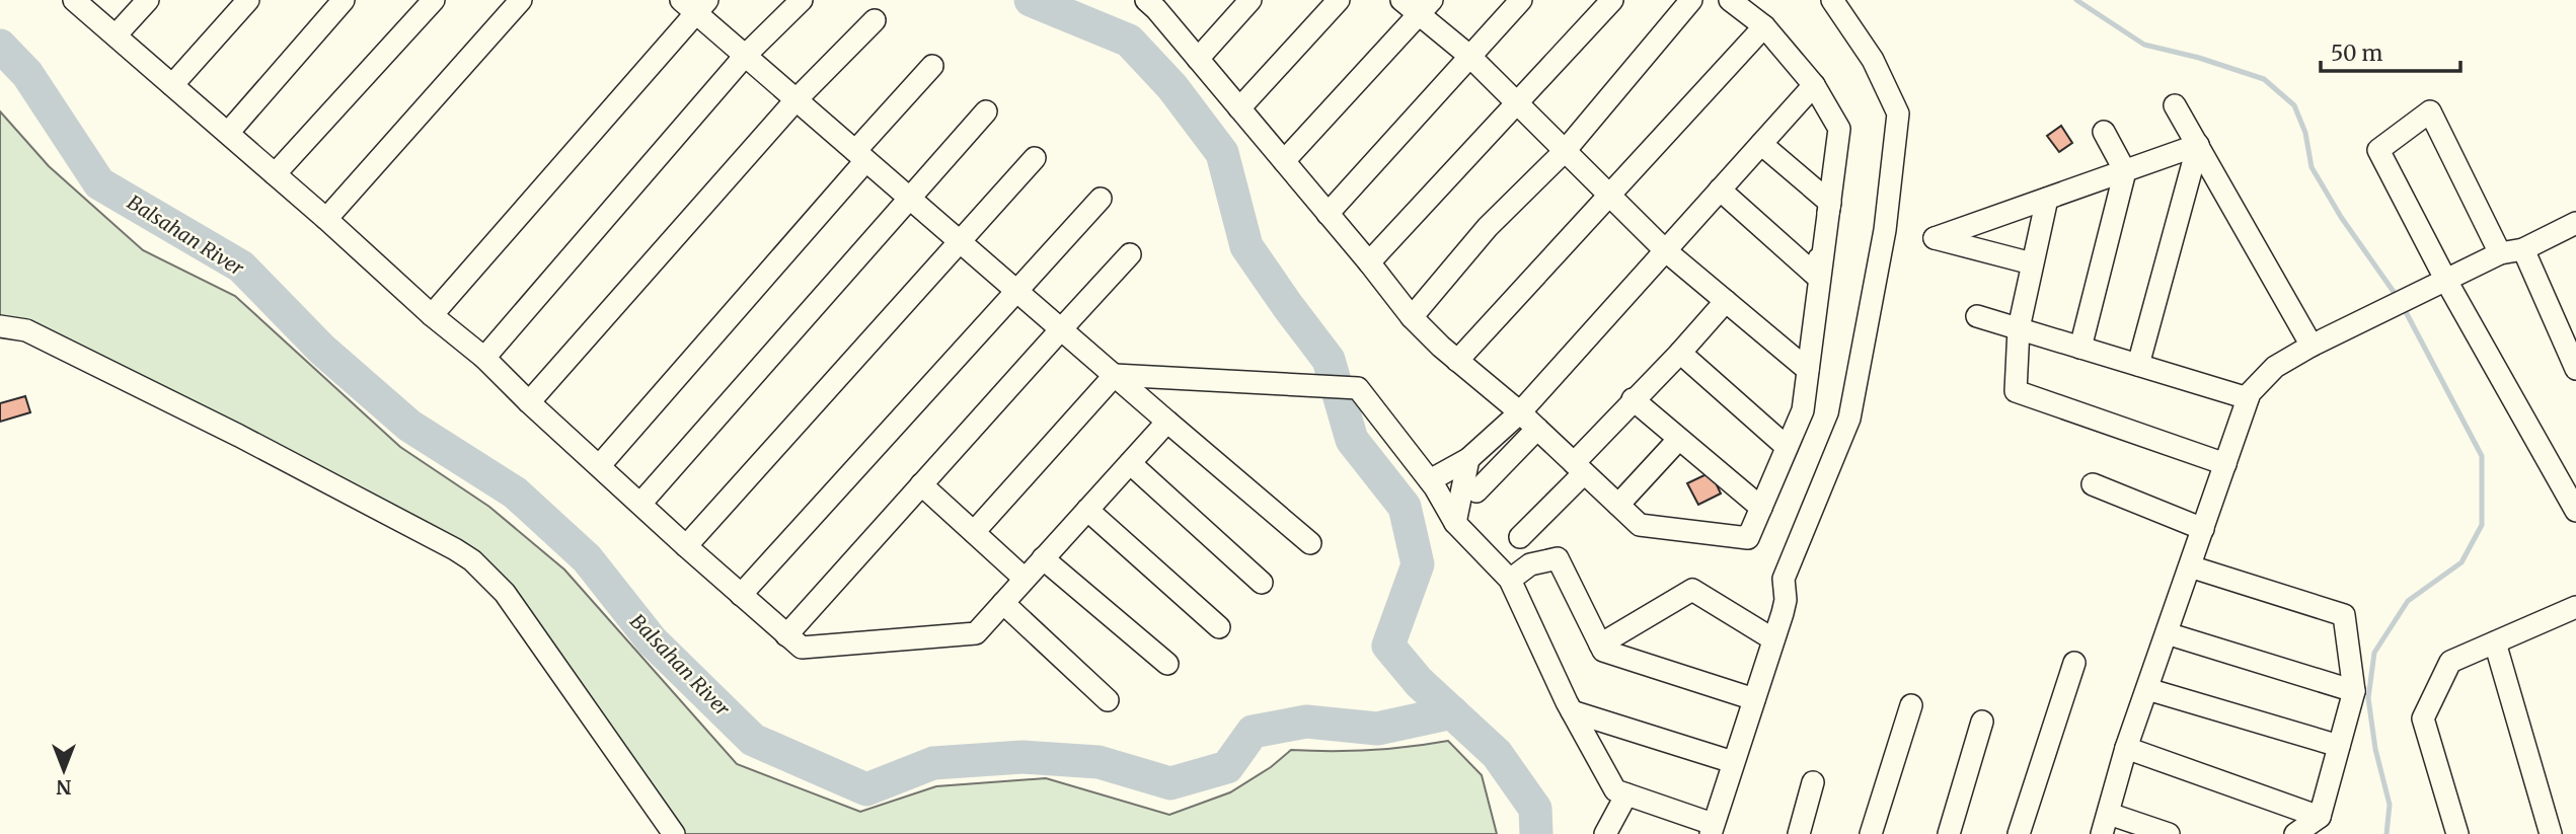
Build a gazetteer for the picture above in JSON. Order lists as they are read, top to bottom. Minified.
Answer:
{"water":["Balsahan River"],"scale_bar":"50 m","north":"bottom"}
